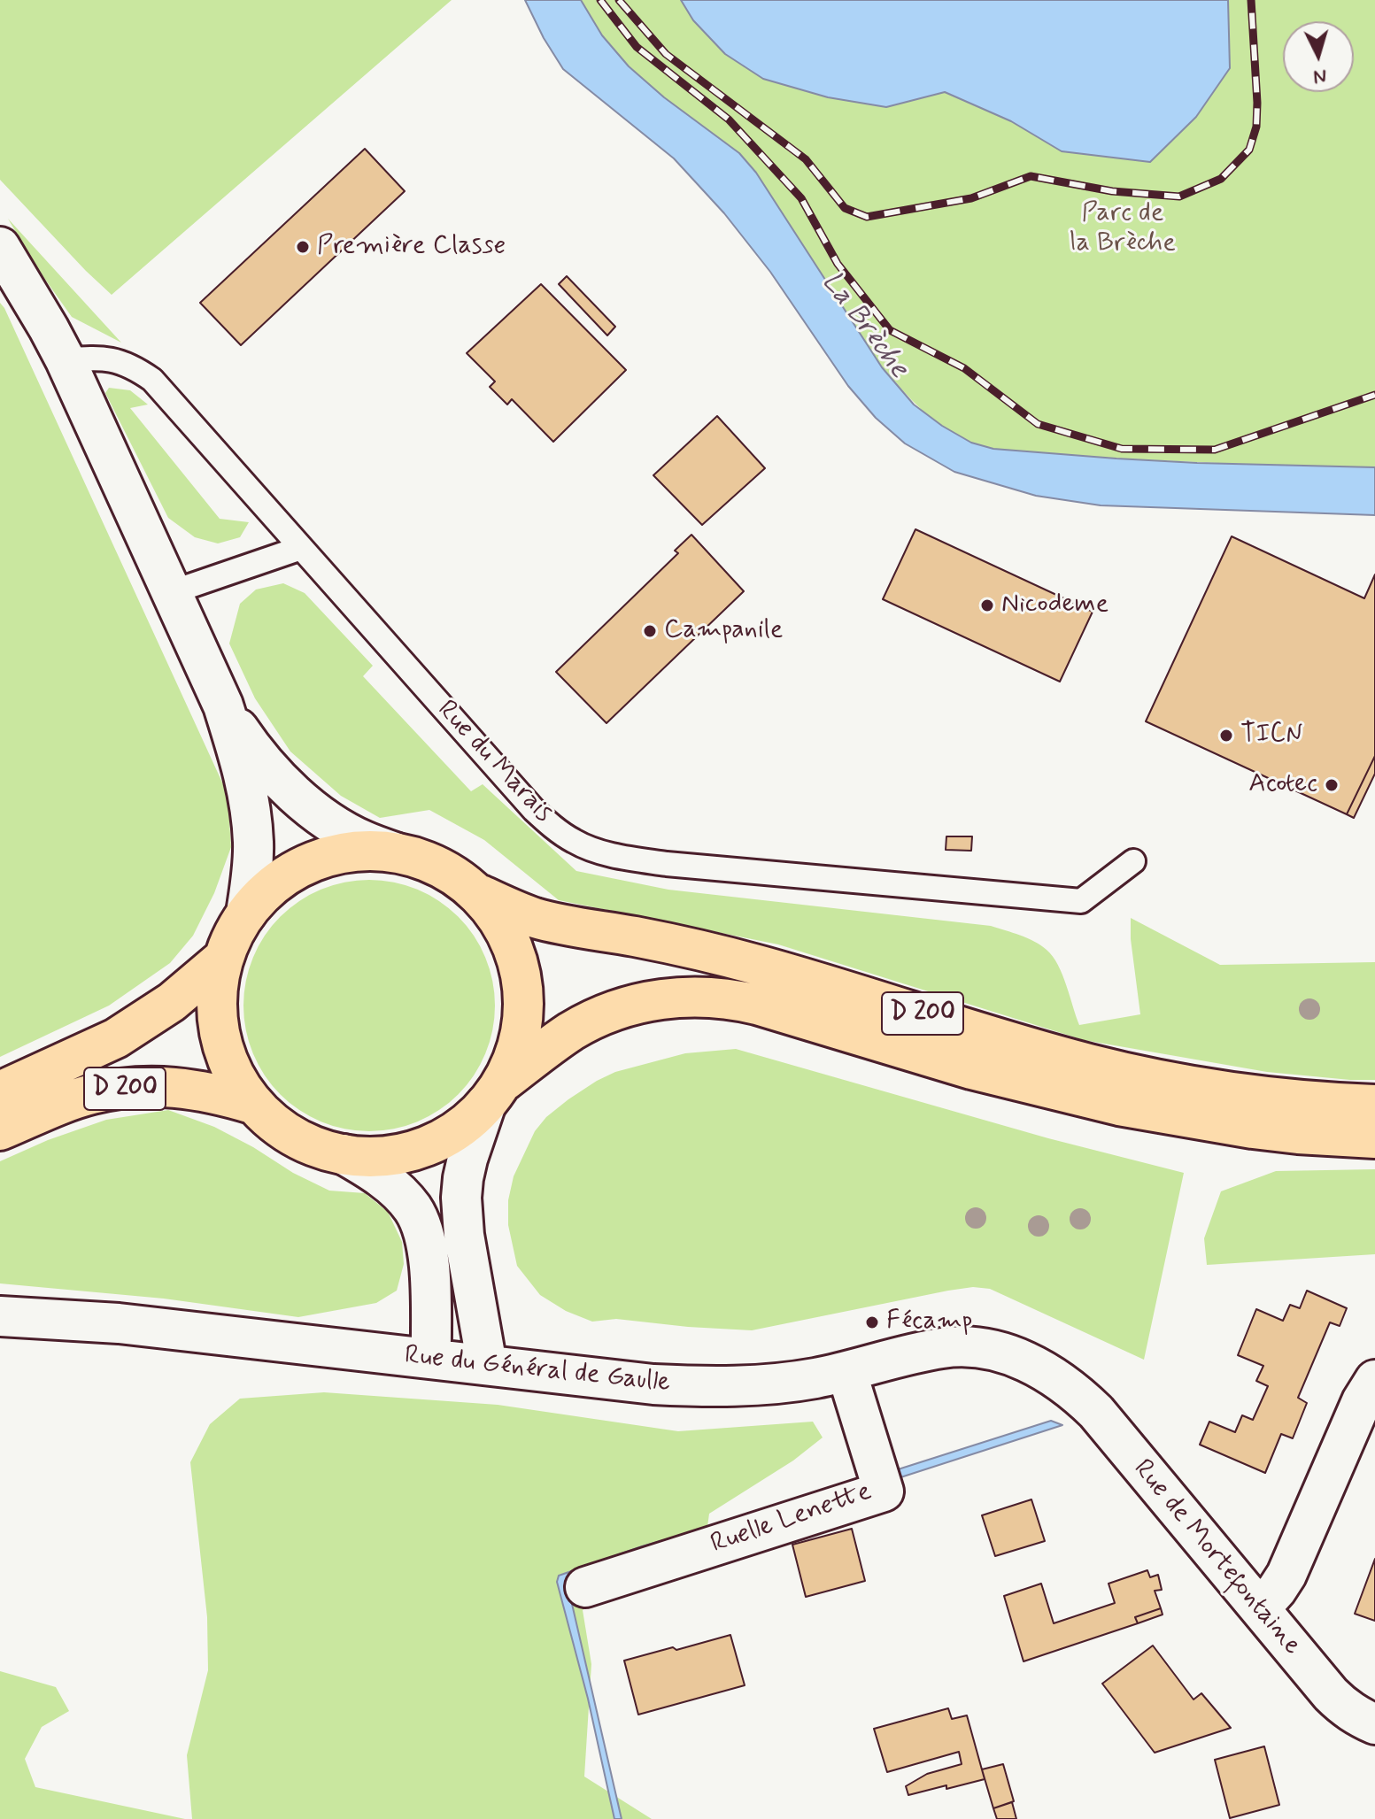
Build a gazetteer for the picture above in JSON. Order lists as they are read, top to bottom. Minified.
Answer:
{"streets":{"main road":["D 200"],"street":["Rue du Général de Gaulle","Ruelle Lenette","Rue de Mortefontaine"],"lane":["Rue du Marais"]},"crossings":[["Rue du Général de Gaulle","Ruelle Lenette"],["Rue du Général de Gaulle","Rue de Mortefontaine"]],"water":["La Brèche"],"parks":["Parc de la Brèche"],"places":["Première Classe","Nicodeme","Campanile","TICN","Acotec","Fécamp"],"north":"bottom"}
